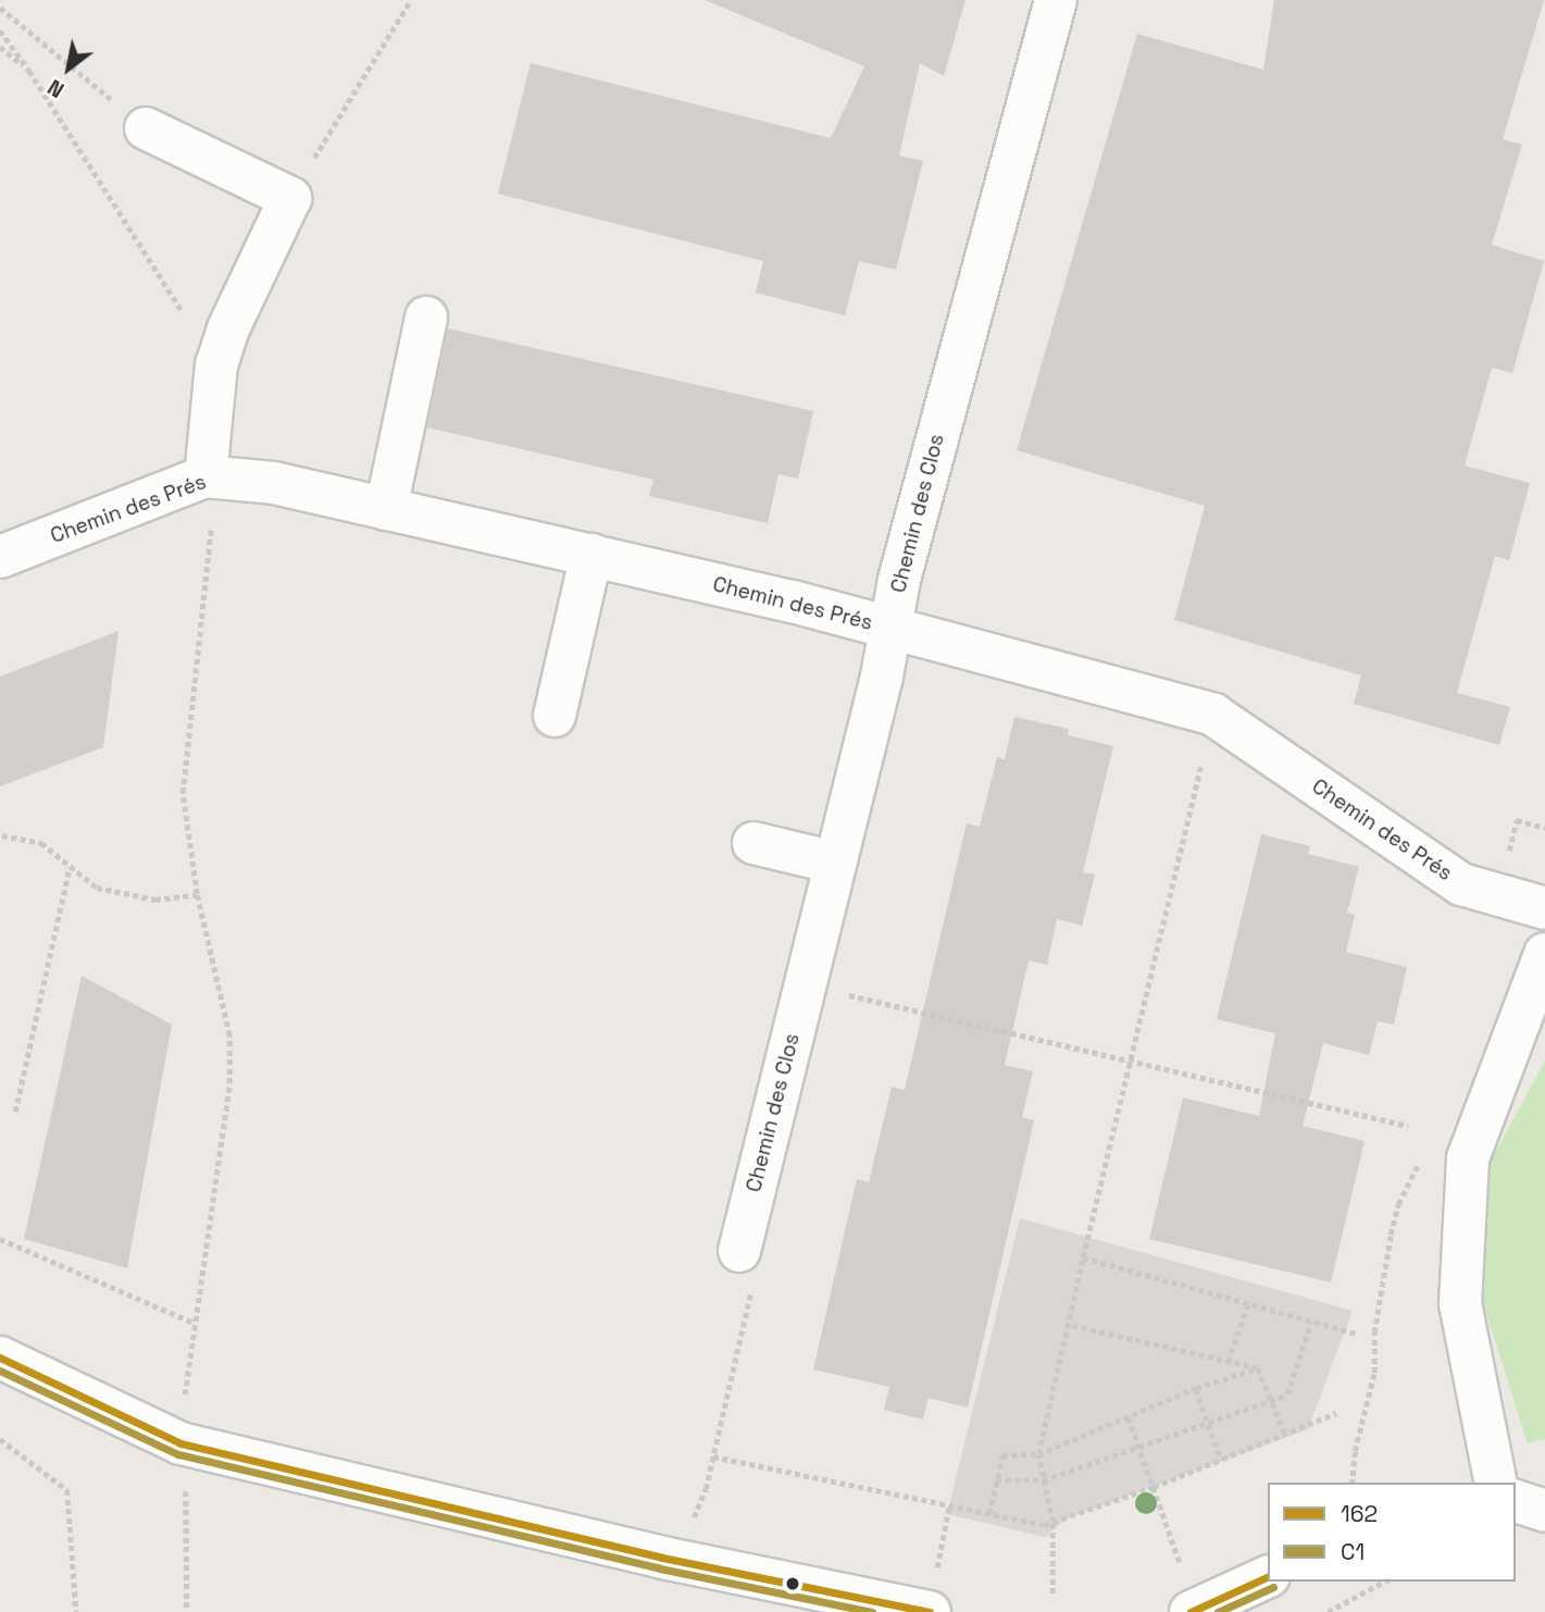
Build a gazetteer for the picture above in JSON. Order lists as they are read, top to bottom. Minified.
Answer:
{"streets":{"street":["Chemin des Prés","Chemin des Clos"]},"crossings":[["Chemin des Prés","Chemin des Clos"]],"lines":["transit line 162","transit line C1"],"legend":["162","C1"],"north":"bottom left"}
